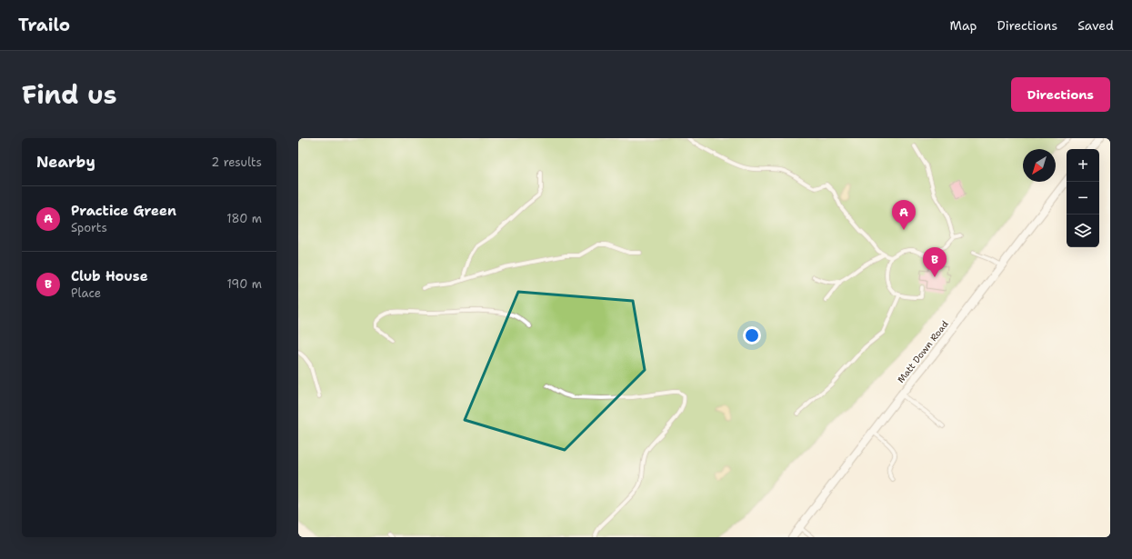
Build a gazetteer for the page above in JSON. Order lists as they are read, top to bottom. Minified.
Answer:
{"streets":{"street":["Matt Down Road"]},"north":"bottom left","page":{"header":"Trailo","nav":["Map","Directions","Saved"],"title":"Find us","buttons":"Directions","heading":["Nearby","2 results"],"map_buttons":["+","−"],"list":[{"mark":"A","name":"Practice Green","note":"Sports","value":"180 m"},{"mark":"B","name":"Club House","note":"Place","value":"190 m"}],"pins":["A","B"]}}
